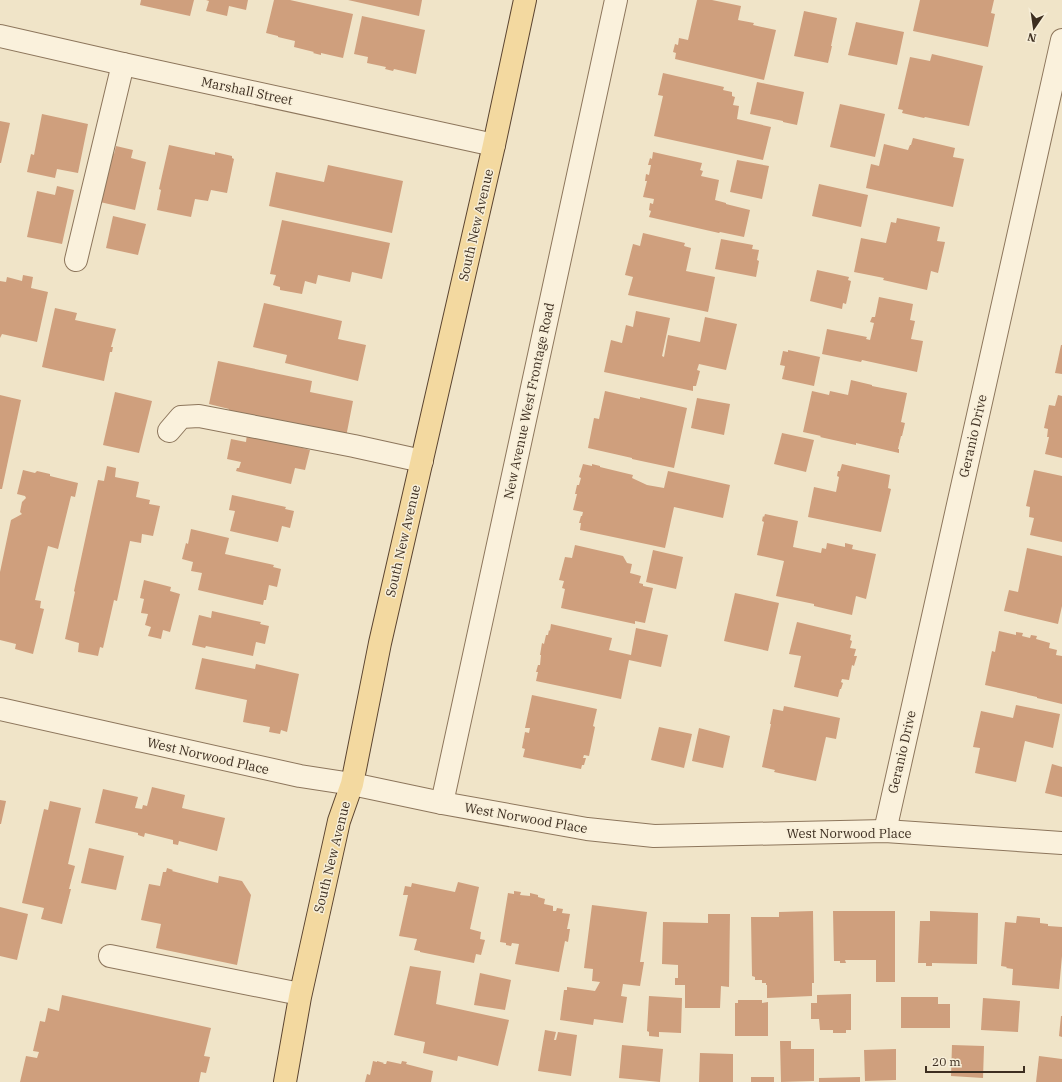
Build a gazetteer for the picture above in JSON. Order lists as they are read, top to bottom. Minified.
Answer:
{"streets":{"main road":["South New Avenue"],"street":["Marshall Street","New Avenue West Frontage Road","Geranio Drive","West Norwood Place"]},"crossings":[["Marshall Street","South New Avenue"],["South New Avenue","West Norwood Place"],["New Avenue West Frontage Road","West Norwood Place"],["Geranio Drive","West Norwood Place"]],"scale_bar":"20 m","north":"bottom"}
